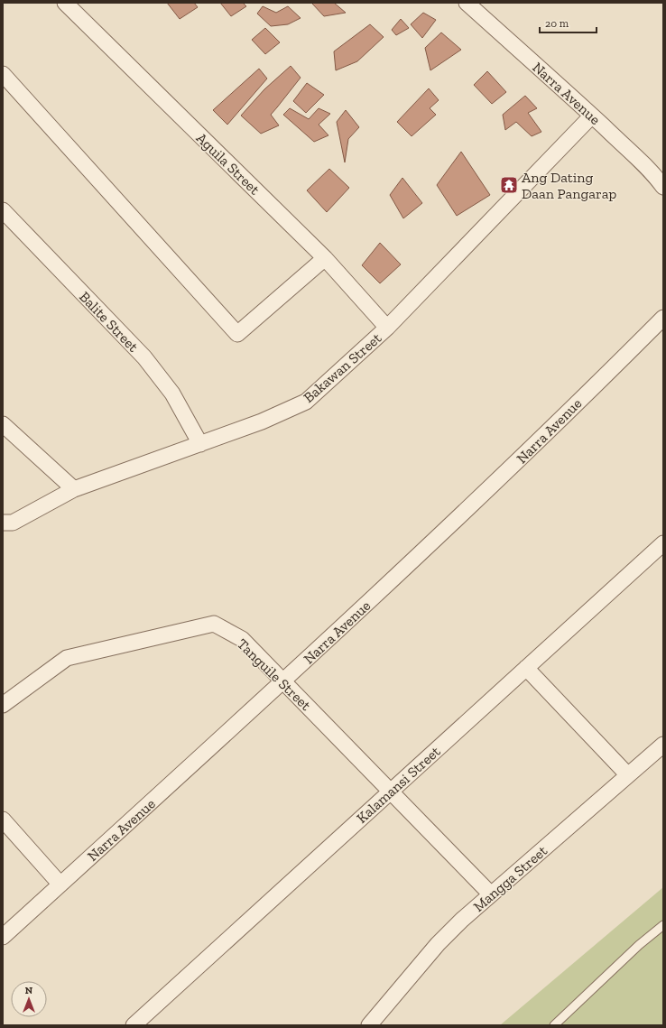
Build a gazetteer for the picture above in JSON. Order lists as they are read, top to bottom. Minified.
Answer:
{"streets":{"street":["Narra Avenue","Aguila Street","Balite Street","Bakawan Street","Tanguile Street","Kalamansi Street","Mangga Street"]},"crossings":[["Narra Avenue","Bakawan Street"],["Narra Avenue","Tanguile Street"],["Aguila Street","Bakawan Street"],["Balite Street","Bakawan Street"],["Tanguile Street","Kalamansi Street"],["Tanguile Street","Mangga Street"]],"places":{"temple":["Ang Dating Daan Pangarap"]},"scale_bar":"20 m","north":"top"}
